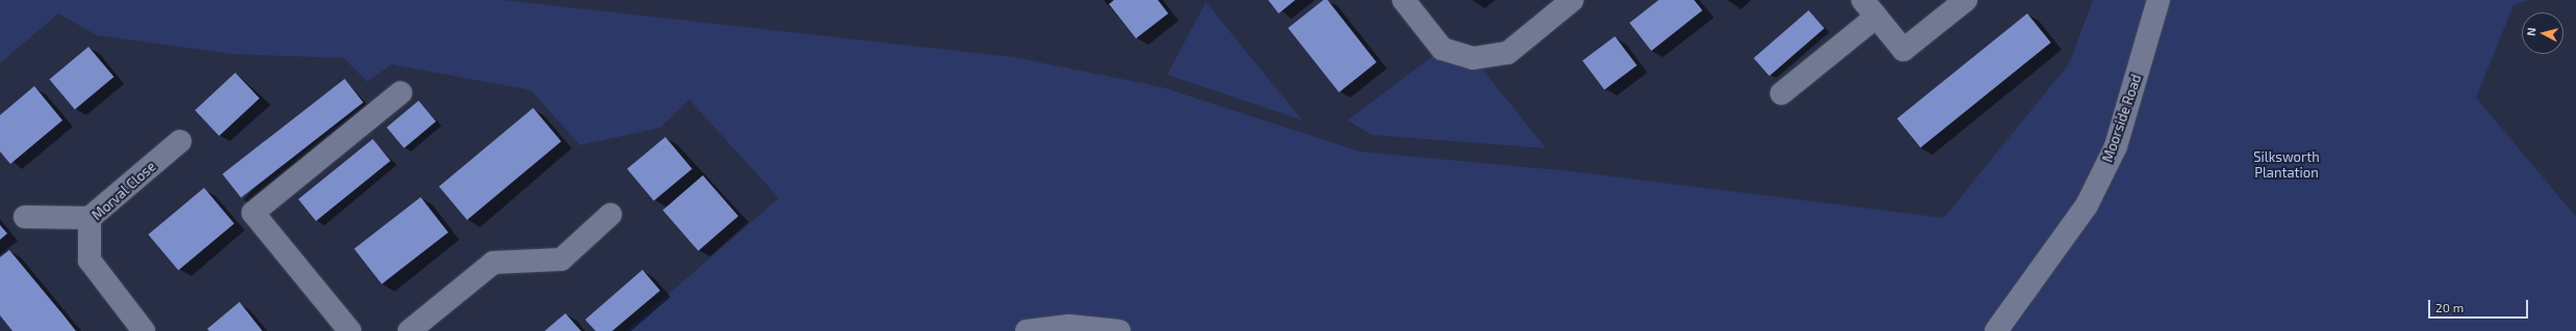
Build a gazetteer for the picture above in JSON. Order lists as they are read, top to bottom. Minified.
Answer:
{"streets":{"street":["Moorside Road","Morval Close"]},"parks":["Silksworth Plantation"],"scale_bar":"20 m","north":"left"}
